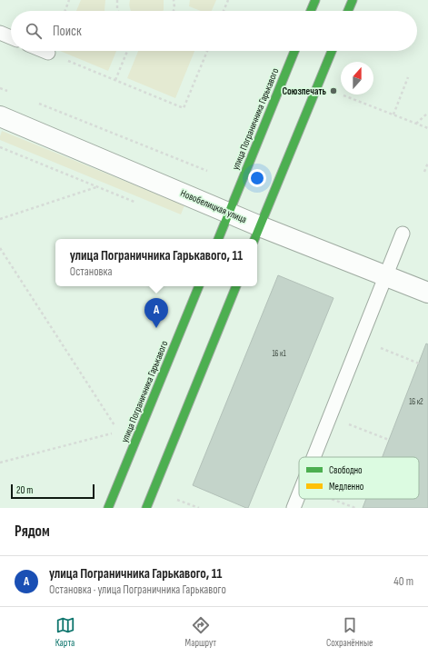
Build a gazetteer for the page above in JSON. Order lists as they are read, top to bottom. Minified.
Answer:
{"streets":{"street":["улица Пограничника Гарькавого","Новобелицкая улица"]},"crossings":[["улица Пограничника Гарькавого","Новобелицкая улица"]],"places":["Союзпечать"],"house_numbers":["16 к1","16 к2"],"legend":["Свободно","Медленно"],"scale_bar":"20 m","north":"top","page":{"search":"Поиск","popup":["улица Пограничника Гарькавого, 11","Остановка"],"pins":"A","scale":"20 m","heading":"Рядом","list":[{"mark":"A","name":"улица Пограничника Гарькавого, 11","note":"Остановка · улица Пограничника Гарькавого","value":"40 m"}],"nav":["Карта","Маршрут","Сохранённые"]}}
